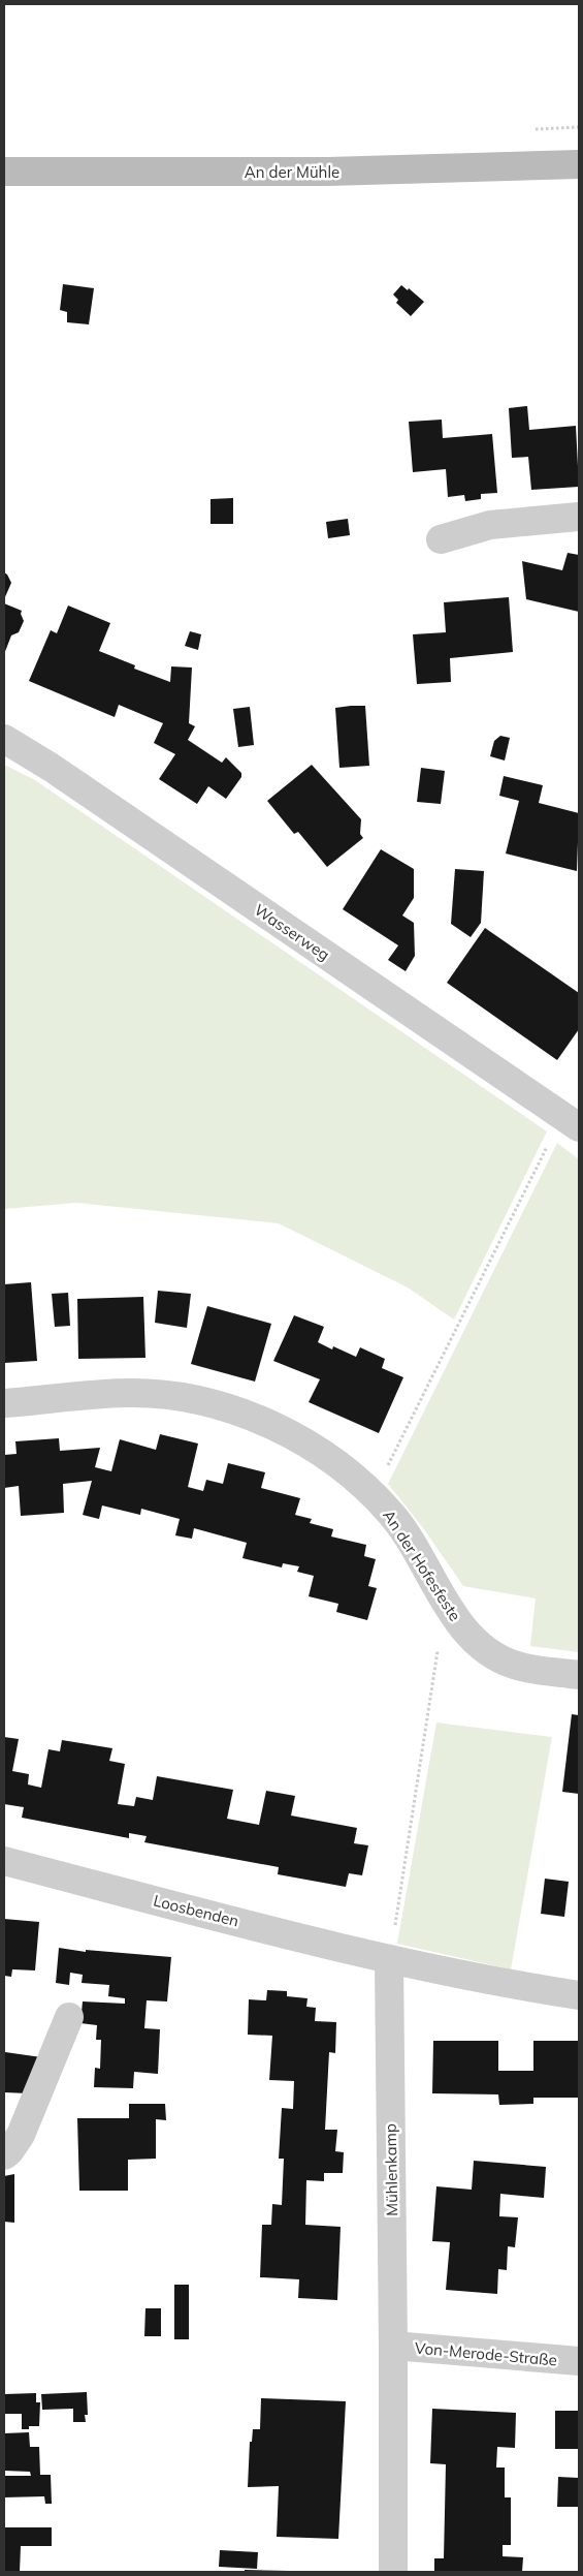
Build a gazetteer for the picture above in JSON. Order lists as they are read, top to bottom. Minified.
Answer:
{"streets":{"main road":["An der Mühle"],"street":["Wasserweg","An der Hofesfeste","Loosbenden","Mühlenkamp","Von-Merode-Straße"]},"crossings":[["Loosbenden","Mühlenkamp"],["Mühlenkamp","Von-Merode-Straße"]]}
